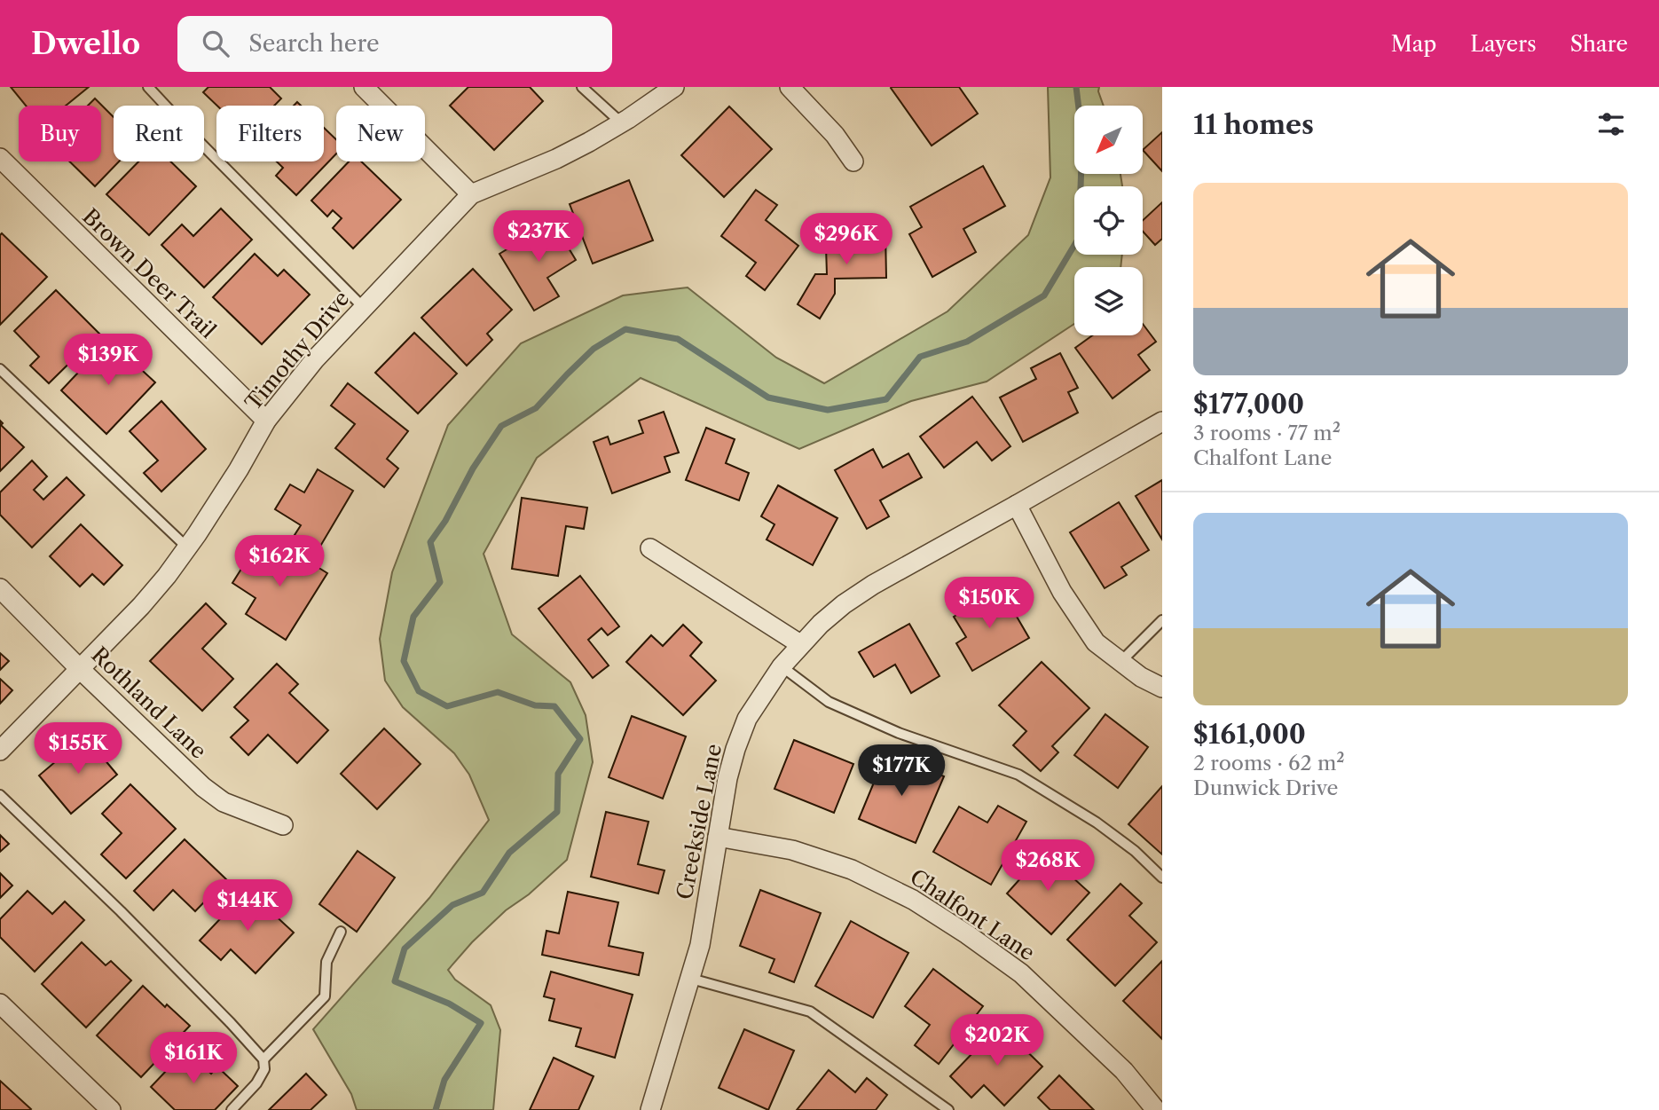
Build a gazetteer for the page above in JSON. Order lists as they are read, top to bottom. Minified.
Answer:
{"streets":{"street":["Brown Deer Trail","Timothy Drive","Rothland Lane","Creekside Lane","Chalfont Lane"]},"crossings":[["Brown Deer Trail","Timothy Drive"],["Timothy Drive","Rothland Lane"],["Creekside Lane","Chalfont Lane"]],"north":"bottom left","page":{"header":"Dwello","search":"Search here","nav":["Map","Layers","Share"],"heading":"11 homes","chip":["Buy","Rent","Filters","New"],"list":[{"name":"$177,000","note":"3 rooms · 77 m² · Chalfont Lane"},{"name":"$161,000","note":"2 rooms · 62 m² · Dunwick Drive"}],"price":["$237K","$296K","$139K","$162K","$150K","$155K","$177K","$268K","$144K","$202K","$161K"]}}
